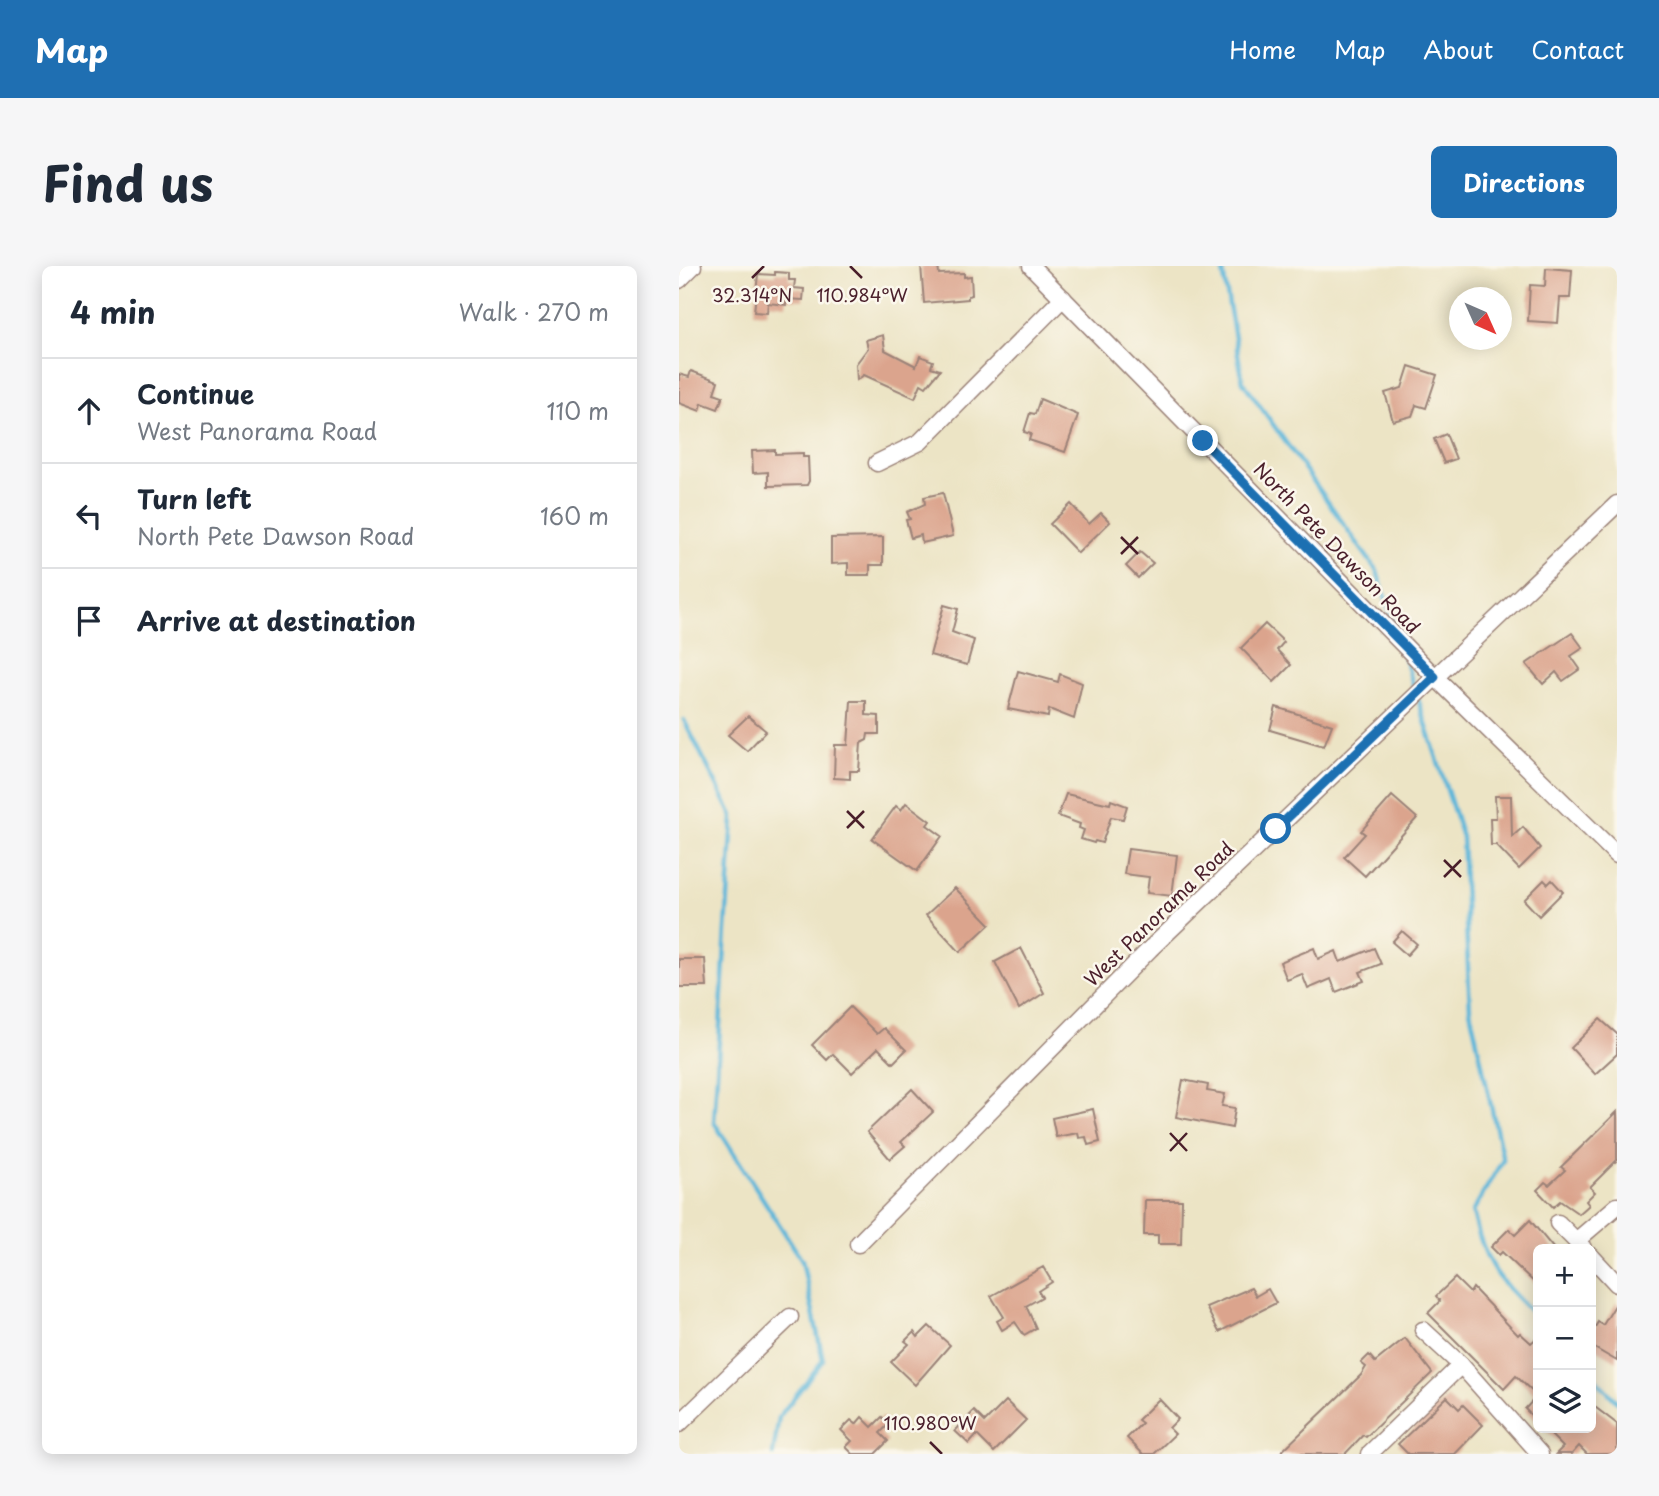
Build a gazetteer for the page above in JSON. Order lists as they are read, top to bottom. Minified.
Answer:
{"streets":{"street":["North Pete Dawson Road","West Panorama Road"]},"crossings":[["North Pete Dawson Road","West Panorama Road"]],"north":"bottom right","page":{"header":"Map","nav":["Home","Map","About","Contact"],"title":"Find us","buttons":"Directions","heading":["4 min","Walk · 270 m"],"list":[["Continue","West Panorama Road","110 m"],["Turn left","North Pete Dawson Road","160 m"],"Arrive at destination"],"map_buttons":["+","−"]},"coordinates":["32.314°N","110.984°W","110.980°W"]}
